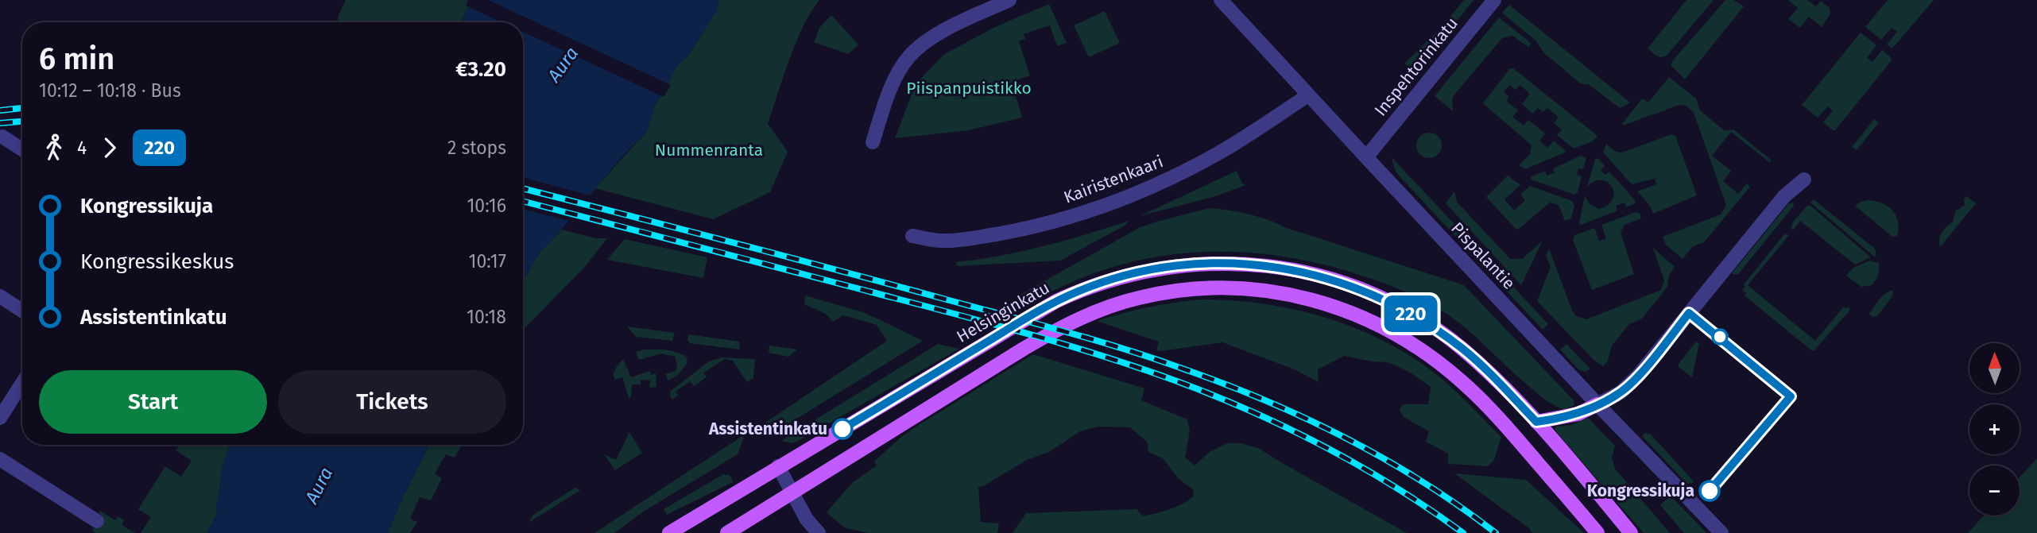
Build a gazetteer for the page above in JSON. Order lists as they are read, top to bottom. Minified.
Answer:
{"streets":{"main road":["Helsinginkatu"],"street":["Inspehtorinkatu","Kairistenkaari","Pispalantie"]},"crossings":[["Inspehtorinkatu","Pispalantie"],["Kairistenkaari","Pispalantie"]],"water":["Aura"],"parks":["Piispanpuistikko","Nummenranta"],"places":["Assistentinkatu","Kongressikuja"],"lines":["bus line 220"],"north":"top","page":{"on_map":"220","heading":["6 min","10:12 – 10:18 · Bus","€3.20"],"legs":["4","220","2 stops"],"list":[{"name":"Kongressikuja","value":"10:16"},{"name":"Kongressikeskus","value":"10:17"},{"name":"Assistentinkatu","value":"10:18"}],"map_buttons":["+","−"],"buttons":["Start","Tickets"]}}
